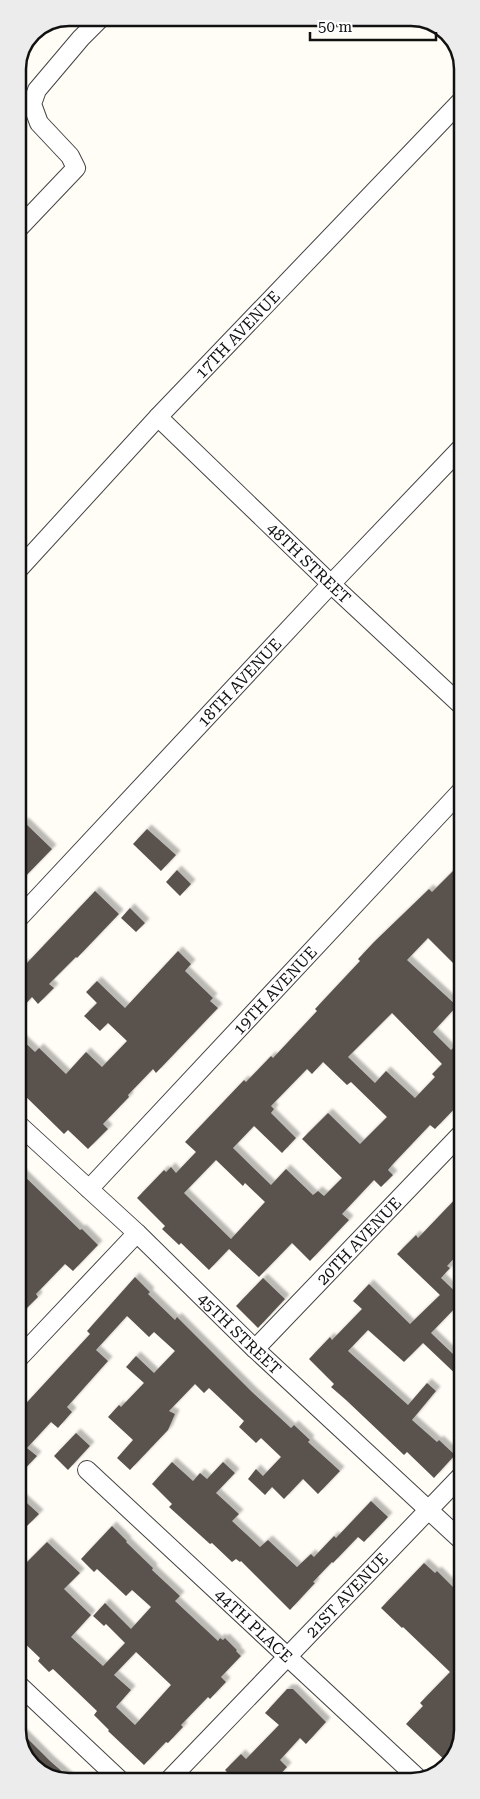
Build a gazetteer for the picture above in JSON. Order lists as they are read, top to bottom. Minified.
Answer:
{"streets":{"street":["17TH AVENUE","48TH STREET","18TH AVENUE","19TH AVENUE","20TH AVENUE","45TH STREET","21ST AVENUE","44TH PLACE"]},"crossings":[["17TH AVENUE","48TH STREET"],["48TH STREET","18TH AVENUE"],["19TH AVENUE","45TH STREET"],["20TH AVENUE","45TH STREET"],["45TH STREET","21ST AVENUE"],["21ST AVENUE","44TH PLACE"]],"scale_bar":"50 m"}
